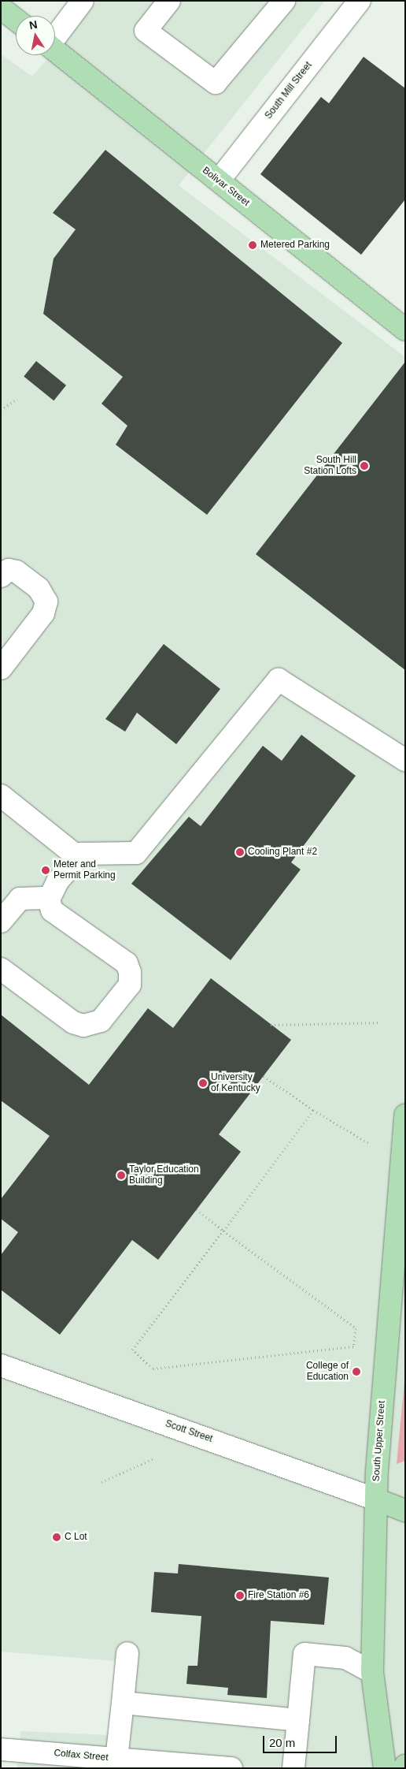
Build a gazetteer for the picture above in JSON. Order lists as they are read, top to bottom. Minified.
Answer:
{"streets":{"main road":["Bolivar Street","South Upper Street"],"street":["South Mill Street","Scott Street","Colfax Street"]},"crossings":[["South Mill Street","Bolivar Street"],["Scott Street","South Upper Street"]],"places":["Metered Parking","South Hill Station Lofts","Cooling Plant #2","Meter and Permit Parking","University of Kentucky","Taylor Education Building","College of Education","C Lot","Fire Station #6"],"scale_bar":"20 m","north":"top"}
